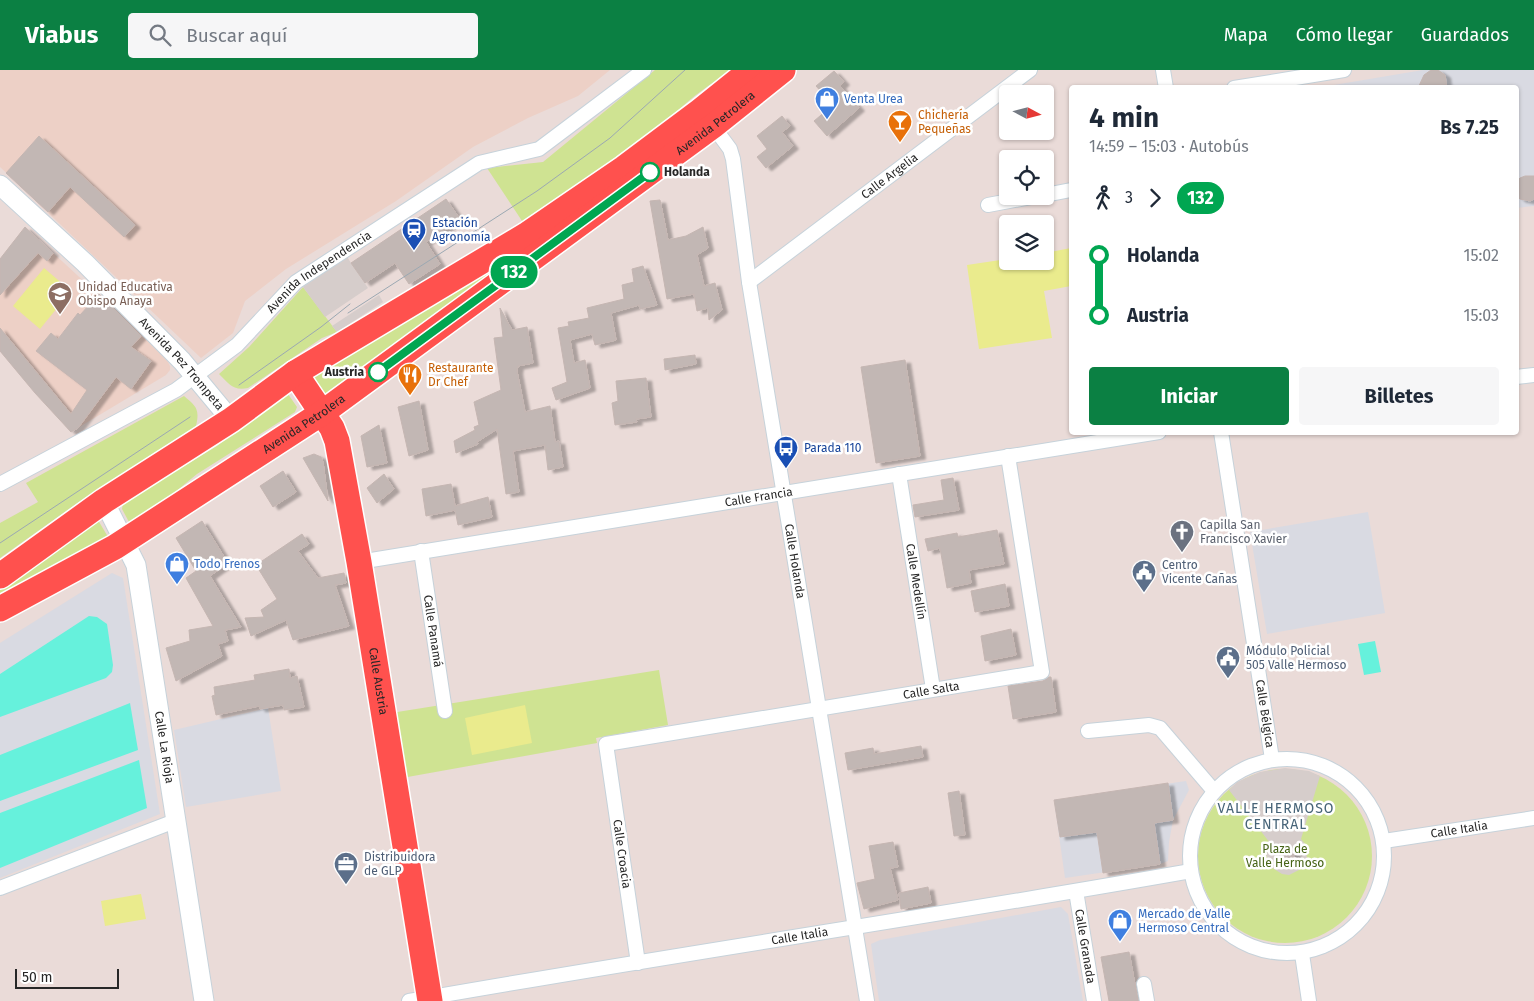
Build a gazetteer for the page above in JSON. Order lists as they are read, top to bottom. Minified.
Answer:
{"streets":{"highway":["Avenida Petrolera","Calle Austria"],"street":["Calle Argelia","Avenida Independencia","Avenida Pez Trompeta","Calle Francia","Calle Holanda","Calle Medellín","Calle Panamá","Calle Salta","Calle Bélgica","Calle La Rioja","Calle Italia","Calle Croacia","Calle Granada"]},"crossings":[["Avenida Petrolera","Avenida Pez Trompeta"],["Avenida Petrolera","Calle Holanda"],["Avenida Petrolera","Calle Austria"],["Avenida Petrolera","Calle La Rioja"],["Calle Argelia","Calle Holanda"],["Avenida Independencia","Avenida Pez Trompeta"],["Calle Francia","Calle Holanda"],["Calle Francia","Calle Medellín"],["Calle Francia","Calle Panamá"],["Calle Francia","Calle Austria"],["Calle Francia","Calle Salta"],["Calle Holanda","Calle Salta"],["Calle Holanda","Calle Italia"],["Calle Medellín","Calle Salta"],["Calle Austria","Calle Italia"],["Calle Salta","Calle Croacia"],["Calle Italia","Calle Croacia"],["Calle Italia","Calle Granada"]],"districts":["VALLE HERMOSO CENTRAL"],"parks":["Plaza de Valle Hermoso"],"places":{"shop":["Venta Urea","Todo Frenos","Mercado de Valle Hermoso Central"],"bar":["Chichería Pequeñas"],"other":["Holanda","Austria"],"station":["Estación Agronomía"],"school or university":["Unidad Educativa Obispo Anaya"],"restaurant":["Restaurante Dr Chef"],"bus stop":["Parada 110"],"church":["Capilla San Francisco Xavier"],"public building":["Centro Vicente Cañas","Módulo Policial 505 Valle Hermoso"],"office":["Distribuidora de GLP"]},"lines":["bus line 132"],"scale_bar":"50 m","north":"right","page":{"header":"Viabus","search":"Buscar aquí","nav":["Mapa","Cómo llegar","Guardados"],"on_map":"132","heading":["4 min","14:59 – 15:03 · Autobús","Bs 7.25"],"legs":["3","132"],"list":[{"name":"Holanda","value":"15:02"},{"name":"Austria","value":"15:03"}],"buttons":["Iniciar","Billetes"],"scale":"50 m"}}
